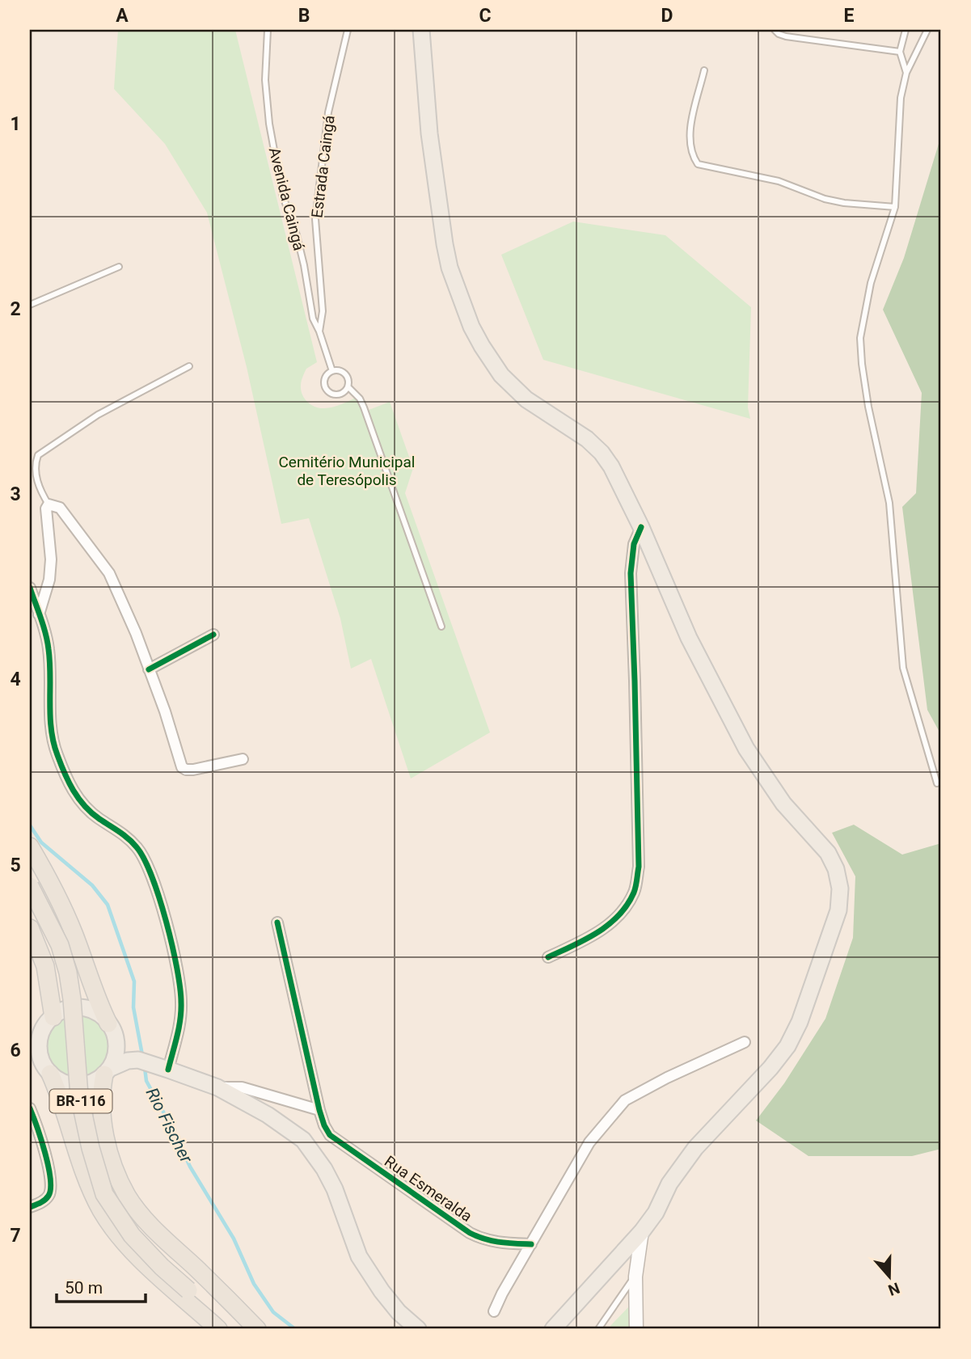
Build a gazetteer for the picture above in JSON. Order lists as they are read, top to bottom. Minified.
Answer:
{"streets":{"highway":["BR-116"],"street":["Rua Esmeralda"],"lane":["Estrada Caingá","Avenida Caingá"]},"crossings":[["Estrada Caingá","Avenida Caingá"]],"water":["Rio Fischer"],"parks":["Cemitério Municipal de Teresópolis"],"scale_bar":"50 m","north":"bottom","grid":{"columns":["A","B","C","D","E"],"rows":["1","2","3","4","5","6","7"]}}
